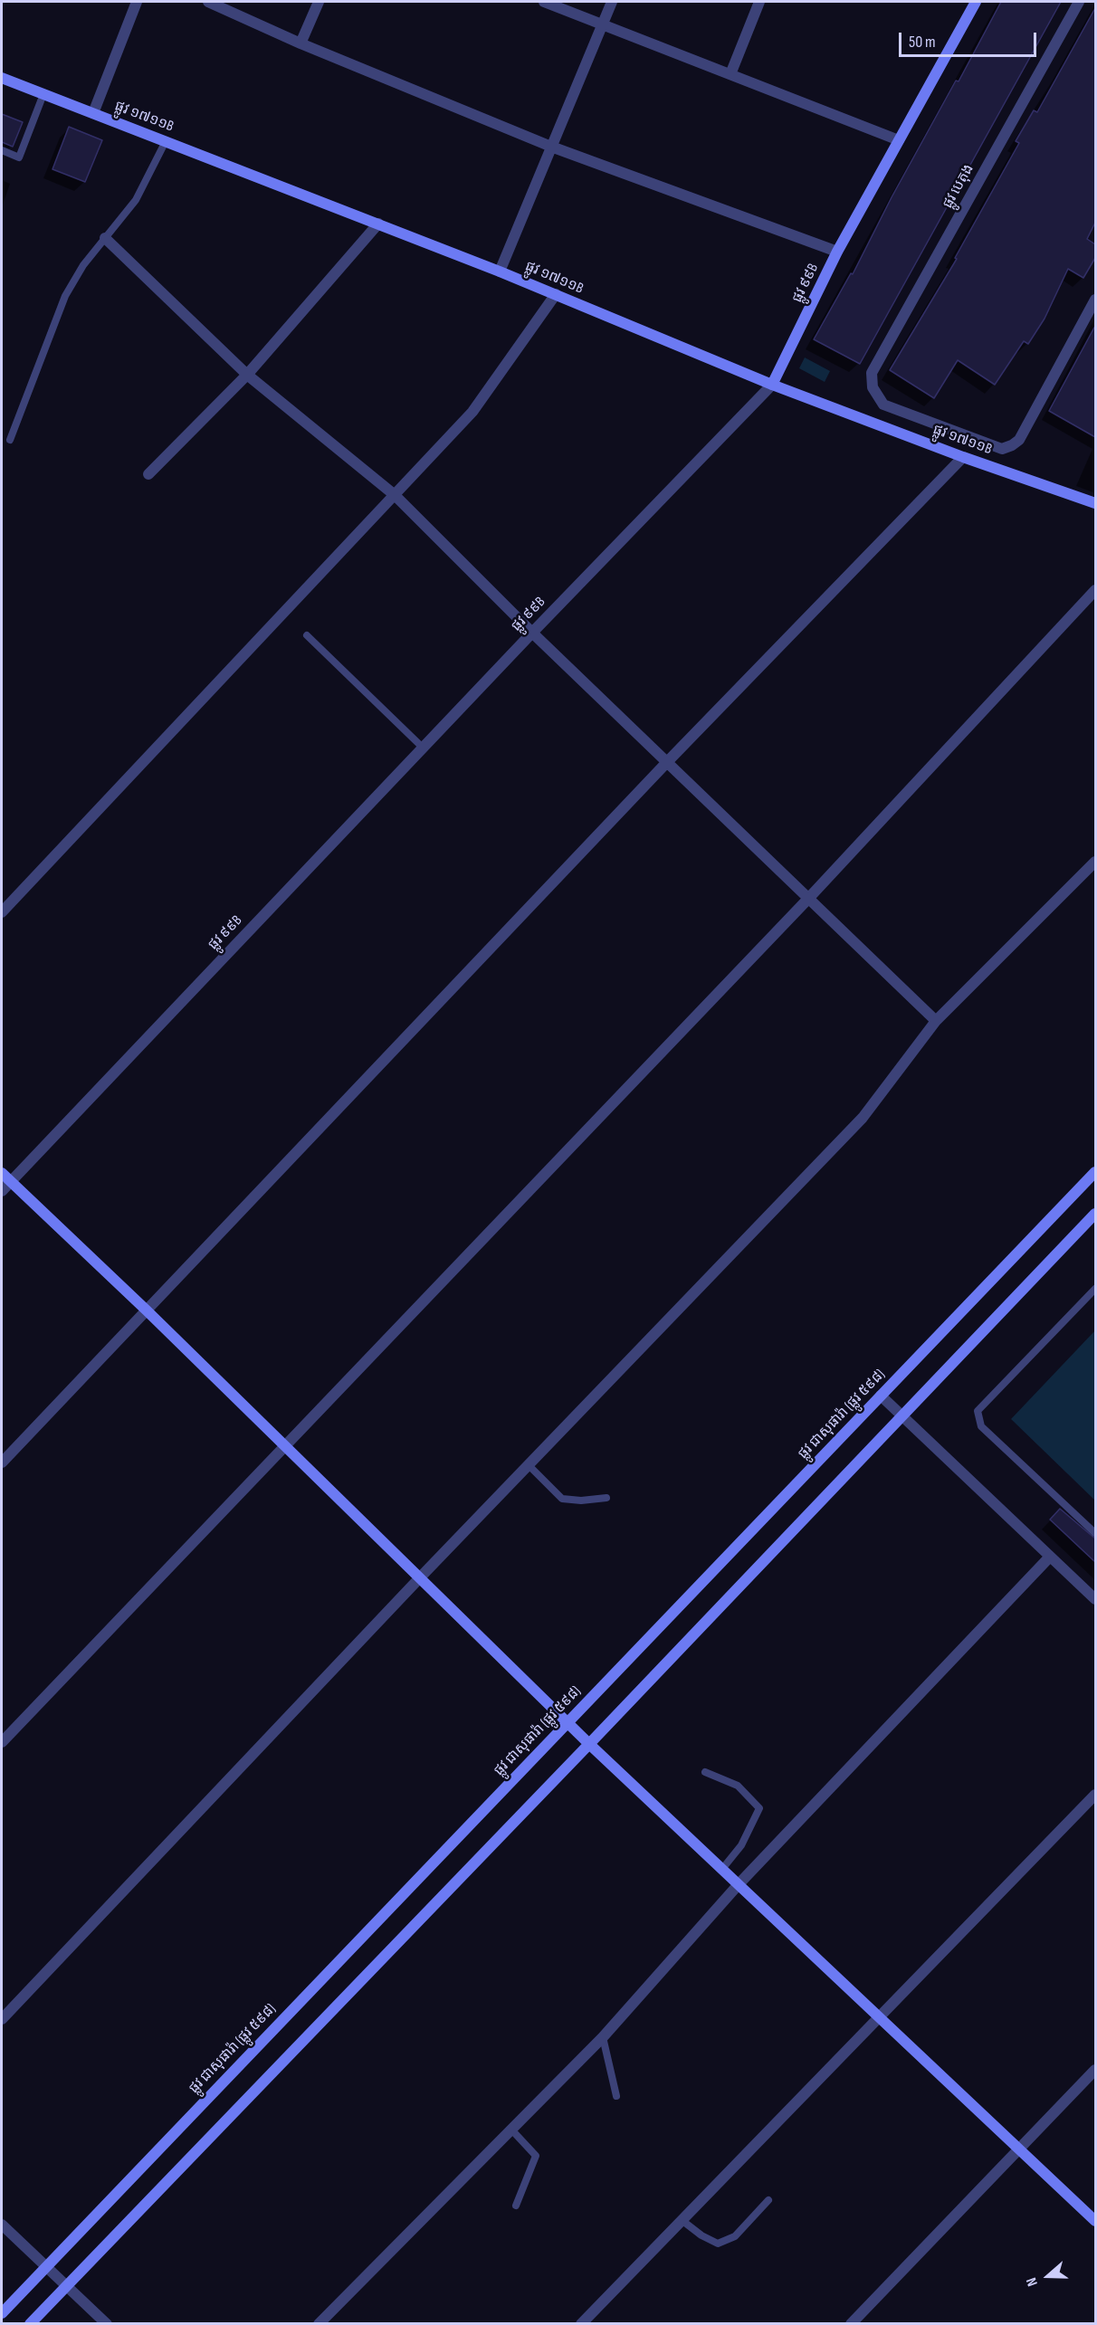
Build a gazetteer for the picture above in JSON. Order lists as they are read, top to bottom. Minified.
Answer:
{"streets":{"street":["ផ្លូវ ១៧១១B","ផ្លូវ បេតុង","ផ្លូវ ៩៩B","ផ្លូវ ជាសុផារ៉ា (ផ្លូវ ៥៩៨)"]},"crossings":[["ផ្លូវ ១៧១១B","ផ្លូវ ៩៩B"]],"scale_bar":"50 m","north":"left"}
